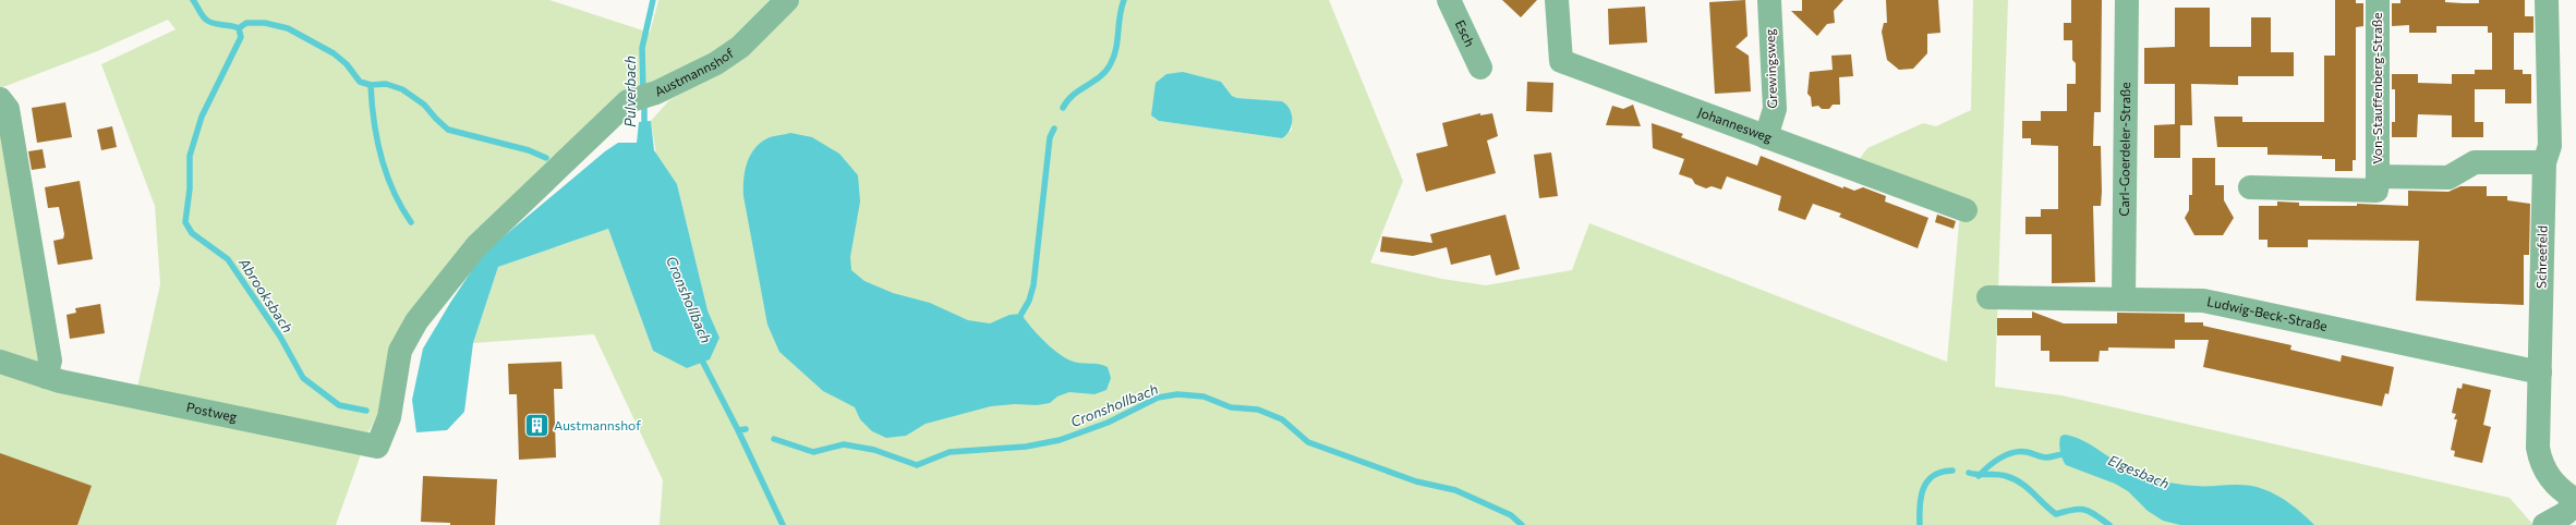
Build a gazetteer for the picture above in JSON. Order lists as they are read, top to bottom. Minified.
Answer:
{"streets":{"street":["Esch","Grewingsweg","Austmannshof","Von-Stauffenberg-Straße","Johannesweg","Carl-Goerdeler-Straße","Schreefeld","Ludwig-Beck-Straße","Postweg"]},"crossings":[["Grewingsweg","Johannesweg"],["Austmannshof","Postweg"],["Von-Stauffenberg-Straße","Schreefeld"],["Carl-Goerdeler-Straße","Ludwig-Beck-Straße"],["Schreefeld","Ludwig-Beck-Straße"]],"water":["Pulverbach","Abrooksbach","Cronshollbach","Elgesbach"],"places":{"building":["Austmannshof"]}}
